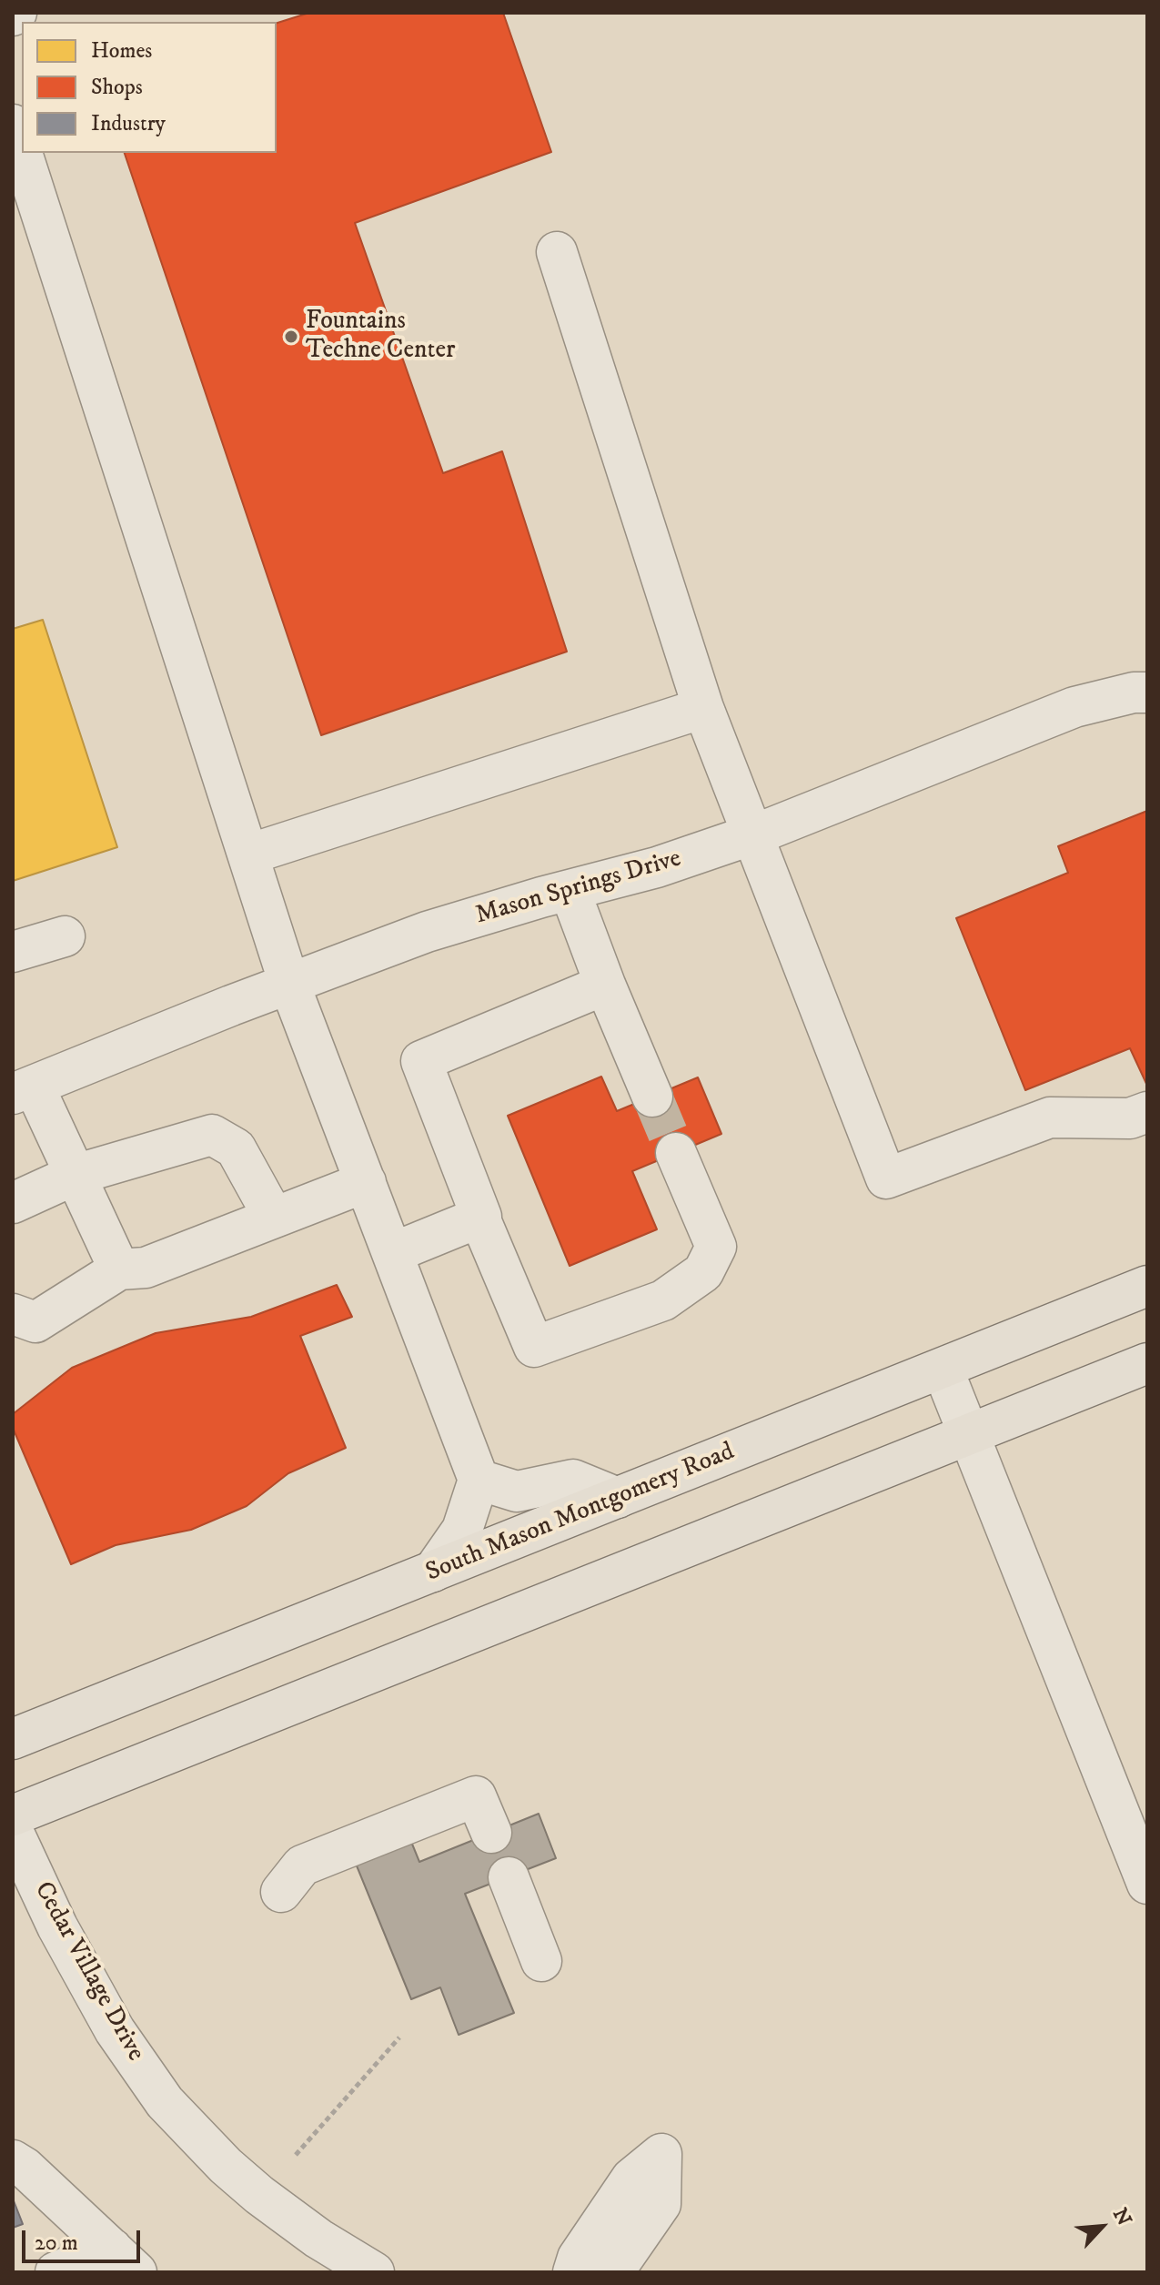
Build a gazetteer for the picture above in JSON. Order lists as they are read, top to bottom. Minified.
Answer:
{"streets":{"main road":["South Mason Montgomery Road"],"street":["Mason Springs Drive","Cedar Village Drive"]},"places":["Fountains Techne Center"],"legend":["Homes","Shops","Industry"],"scale_bar":"20 m","north":"top right"}
